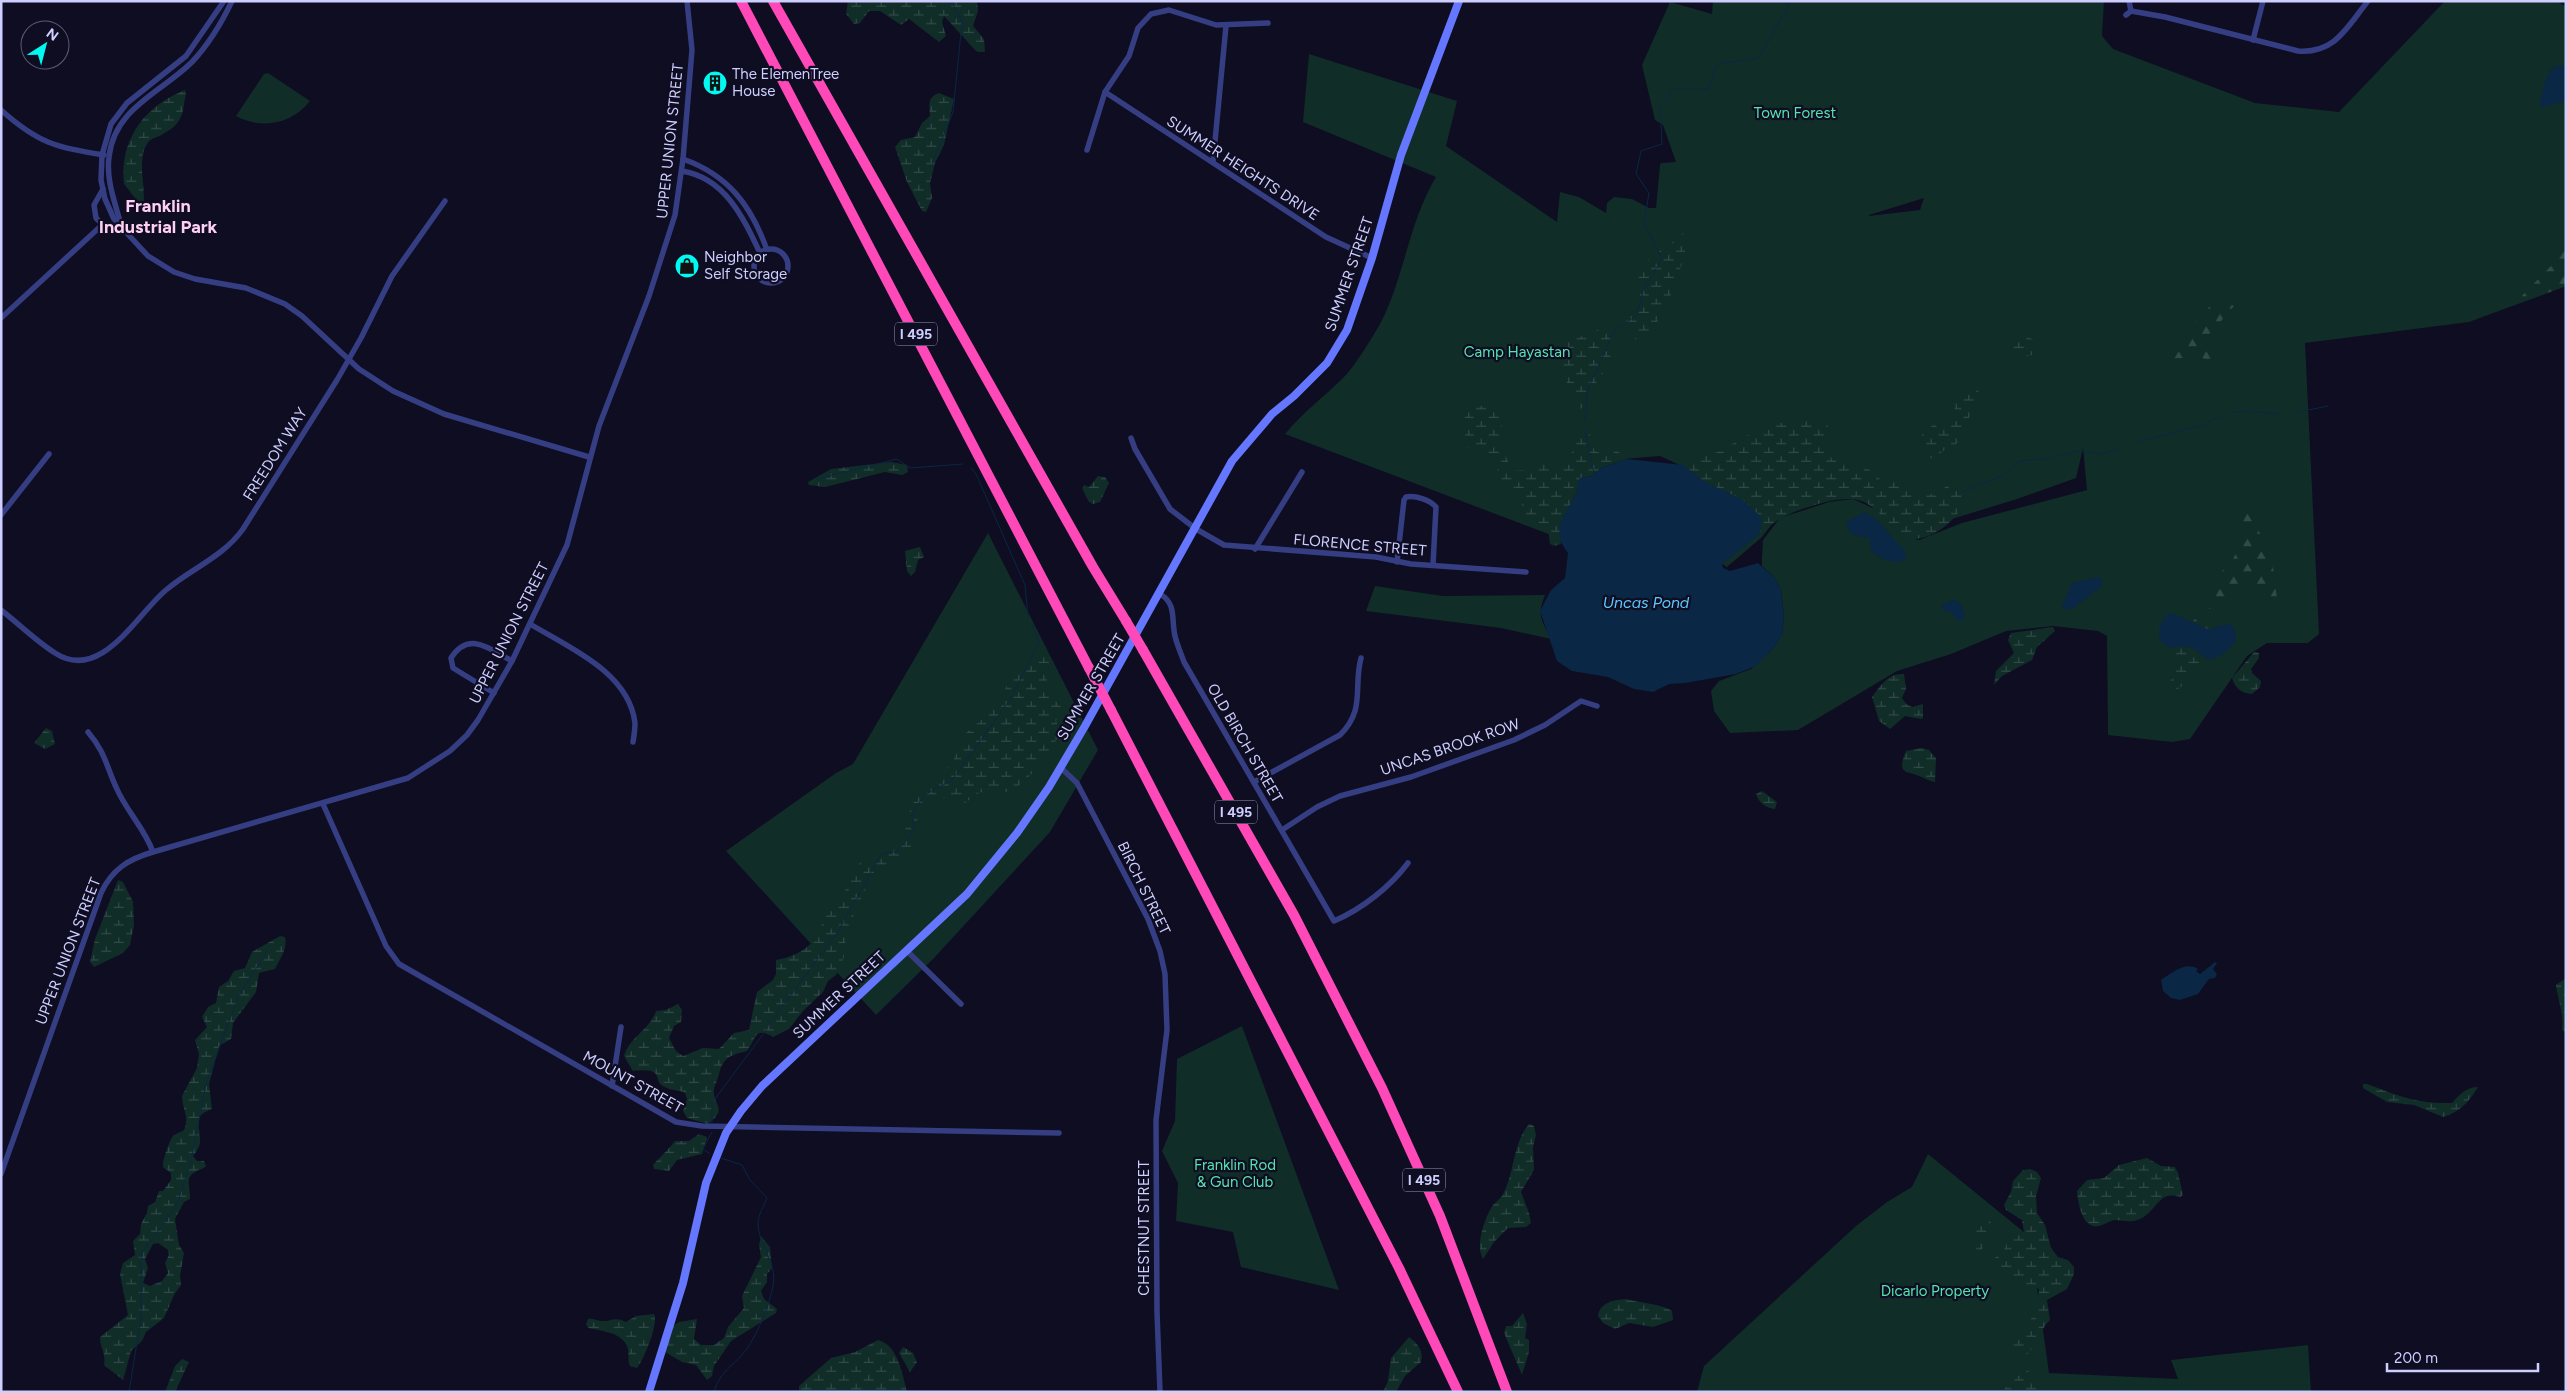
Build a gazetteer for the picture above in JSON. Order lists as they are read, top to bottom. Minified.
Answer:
{"streets":{"highway":["I 495"],"main road":["SUMMER STREET"],"street":["UPPER UNION STREET","SUMMER HEIGHTS DRIVE","FREEDOM WAY","FLORENCE STREET","OLD BIRCH STREET","UNCAS BROOK ROW","BIRCH STREET","MOUNT STREET","CHESTNUT STREET"]},"crossings":[["UPPER UNION STREET","MOUNT STREET"],["SUMMER HEIGHTS DRIVE","SUMMER STREET"],["SUMMER STREET","FLORENCE STREET"],["SUMMER STREET","OLD BIRCH STREET"],["SUMMER STREET","BIRCH STREET"],["SUMMER STREET","MOUNT STREET"],["OLD BIRCH STREET","UNCAS BROOK ROW"],["BIRCH STREET","CHESTNUT STREET"]],"districts":["Franklin Industrial Park"],"water":["Uncas Pond"],"parks":["Town Forest","Camp Hayastan","Franklin Rod & Gun Club","Dicarlo Property"],"places":{"building":["The ElemenTree House"],"shop":["Neighbor Self Storage"]},"scale_bar":"200 m","north":"top right"}
